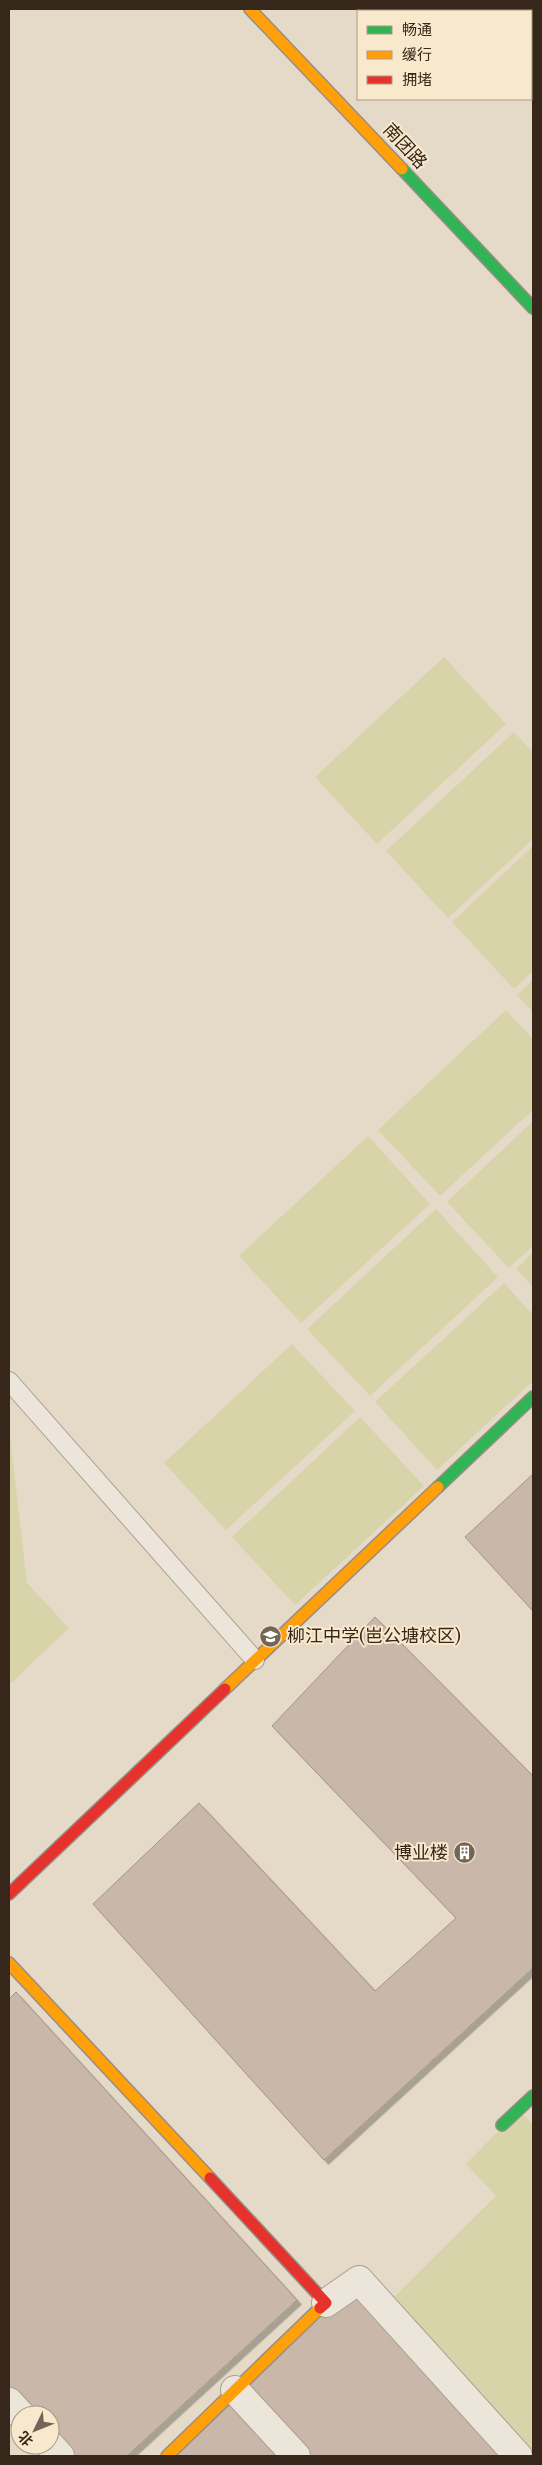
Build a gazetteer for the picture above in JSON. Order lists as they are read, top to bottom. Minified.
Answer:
{"streets":{"street":["南团路"]},"places":{"school or university":["柳江中学(岜公塘校区)"],"building":["博业楼"]},"legend":["畅通","缓行","拥堵"],"north":"bottom left"}
